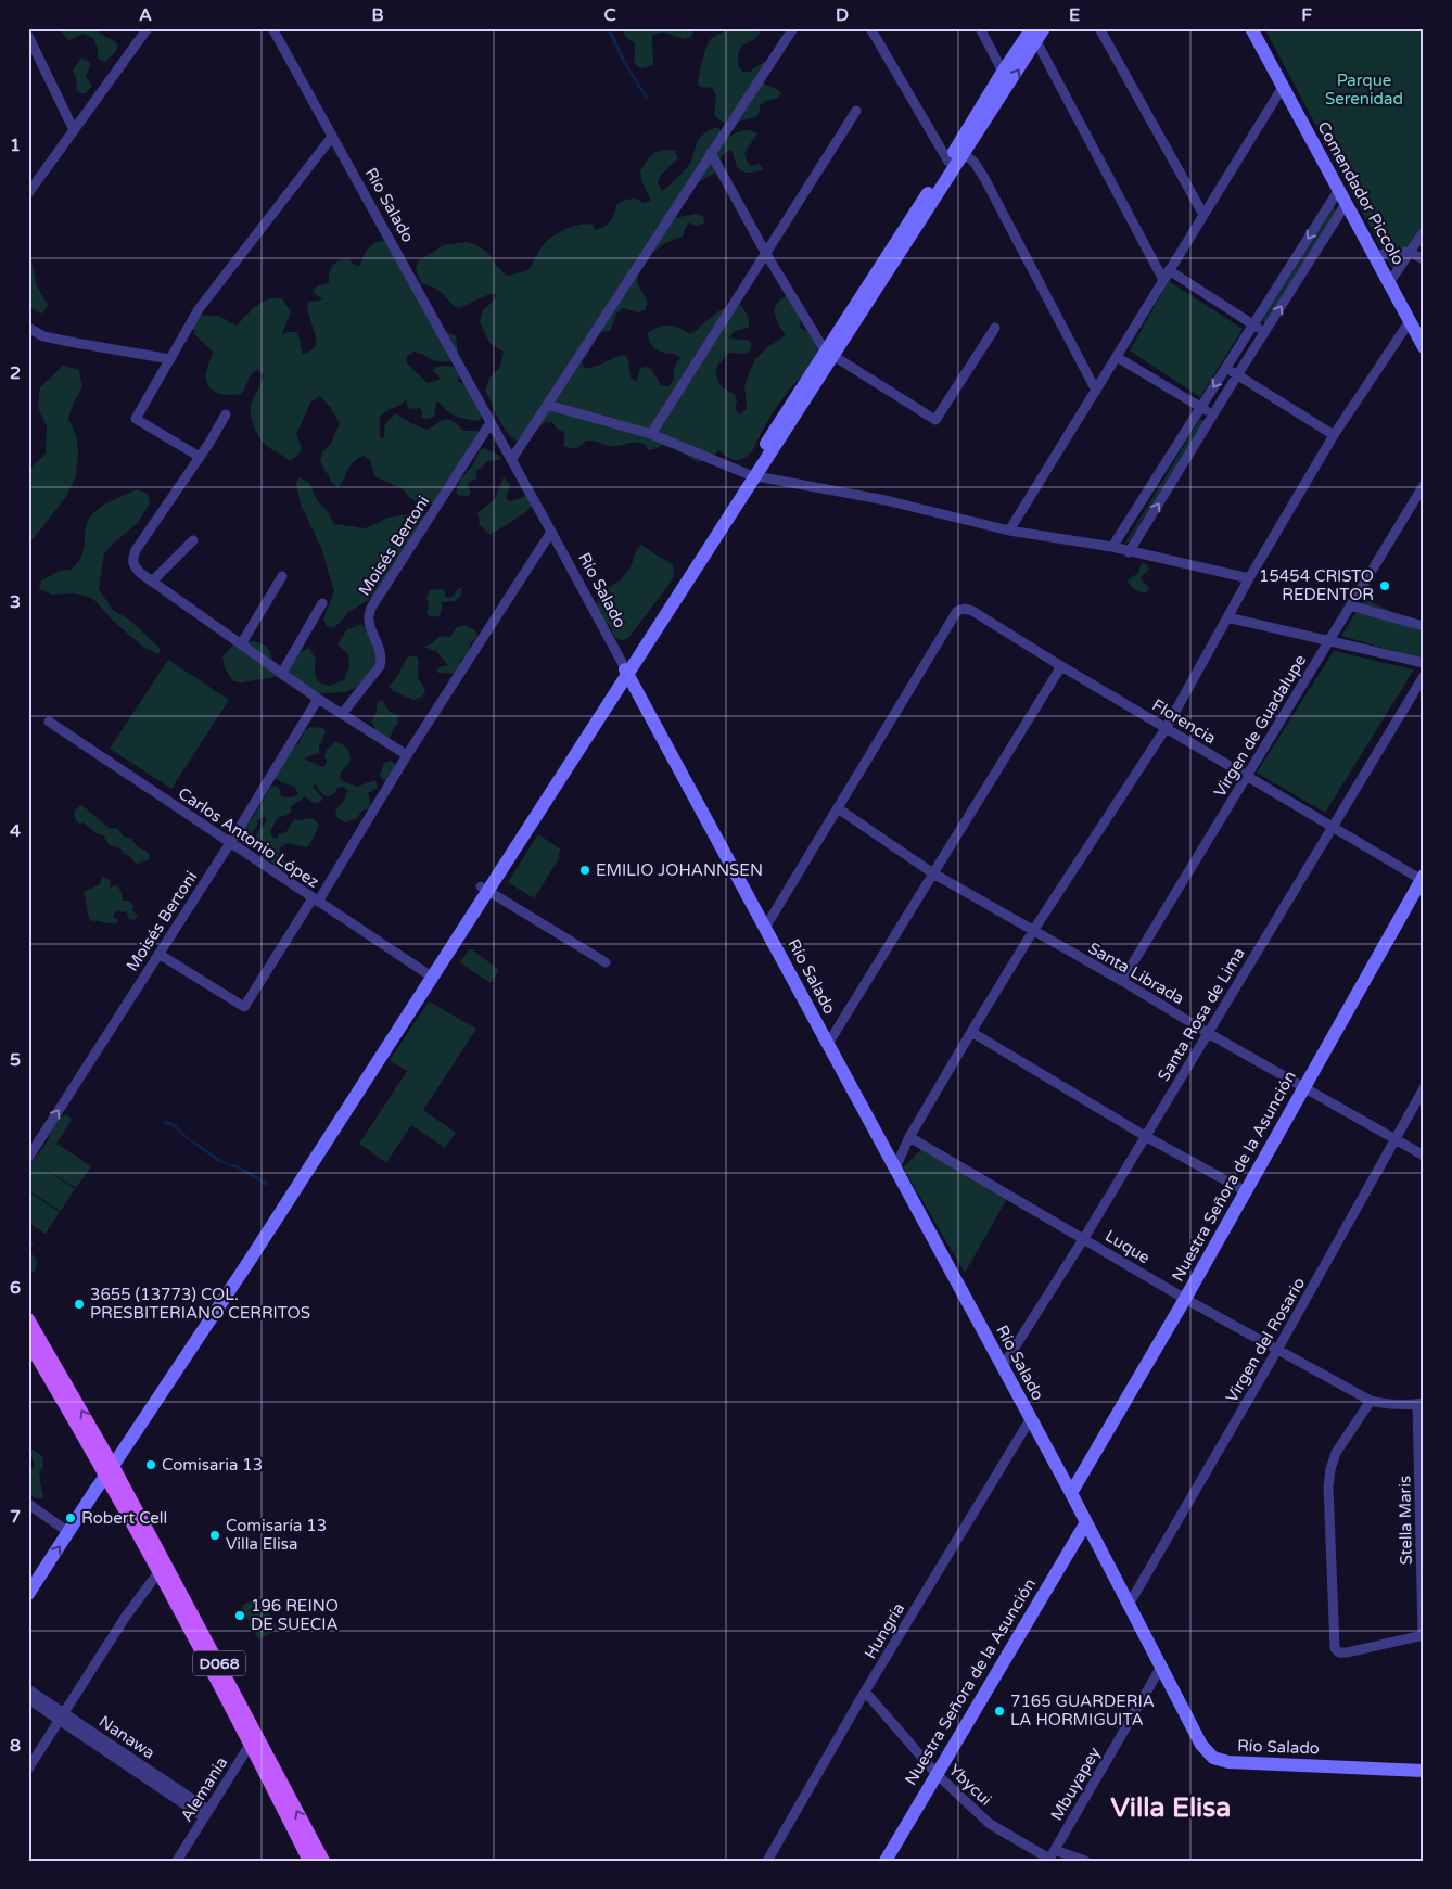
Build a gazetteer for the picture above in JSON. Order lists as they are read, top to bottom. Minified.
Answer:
{"streets":{"main road":["D068"],"street":["Comendador Piccolo","Río Salado","Moisés Bertoni","Florencia","Virgen de Guadalupe","Carlos Antonio López","Santa Librada","Santa Rosa de Lima","Nuestra Señora de la Asunción","Luque","Virgen del Rosario","Stella Maris","Hungría","Nanawa","Mbuyapey","Ybycui","Alemania"]},"crossings":[["Río Salado","Moisés Bertoni"],["Río Salado","Santa Rosa de Lima"],["Río Salado","Nuestra Señora de la Asunción"],["Río Salado","Virgen del Rosario"],["Río Salado","Hungría"],["Río Salado","Mbuyapey"],["Moisés Bertoni","Carlos Antonio López"],["Florencia","Virgen de Guadalupe"],["Florencia","Santa Librada"],["Florencia","Santa Rosa de Lima"],["Florencia","Nuestra Señora de la Asunción"],["Virgen de Guadalupe","Santa Librada"],["Santa Librada","Santa Rosa de Lima"],["Santa Librada","Nuestra Señora de la Asunción"],["Santa Librada","Virgen del Rosario"],["Santa Rosa de Lima","Luque"],["Nuestra Señora de la Asunción","Luque"],["Nuestra Señora de la Asunción","Ybycui"],["Luque","Virgen del Rosario"],["Luque","Stella Maris"],["Hungría","Ybycui"],["D068","Alemania"],["Nanawa","Alemania"],["Mbuyapey","Ybycui"]],"districts":["Villa Elisa"],"parks":["Parque Serenidad"],"places":["15454 CRISTO REDENTOR","EMILIO JOHANNSEN","3655 (13773) COL. PRESBITERIANO CERRITOS","Comisaria 13","Robert Cell","Comisaría 13 Villa Elisa","196 REINO DE SUECIA","7165 GUARDERIA LA HORMIGUITA"],"grid":{"columns":["A","B","C","D","E","F"],"rows":["1","2","3","4","5","6","7","8"]}}
